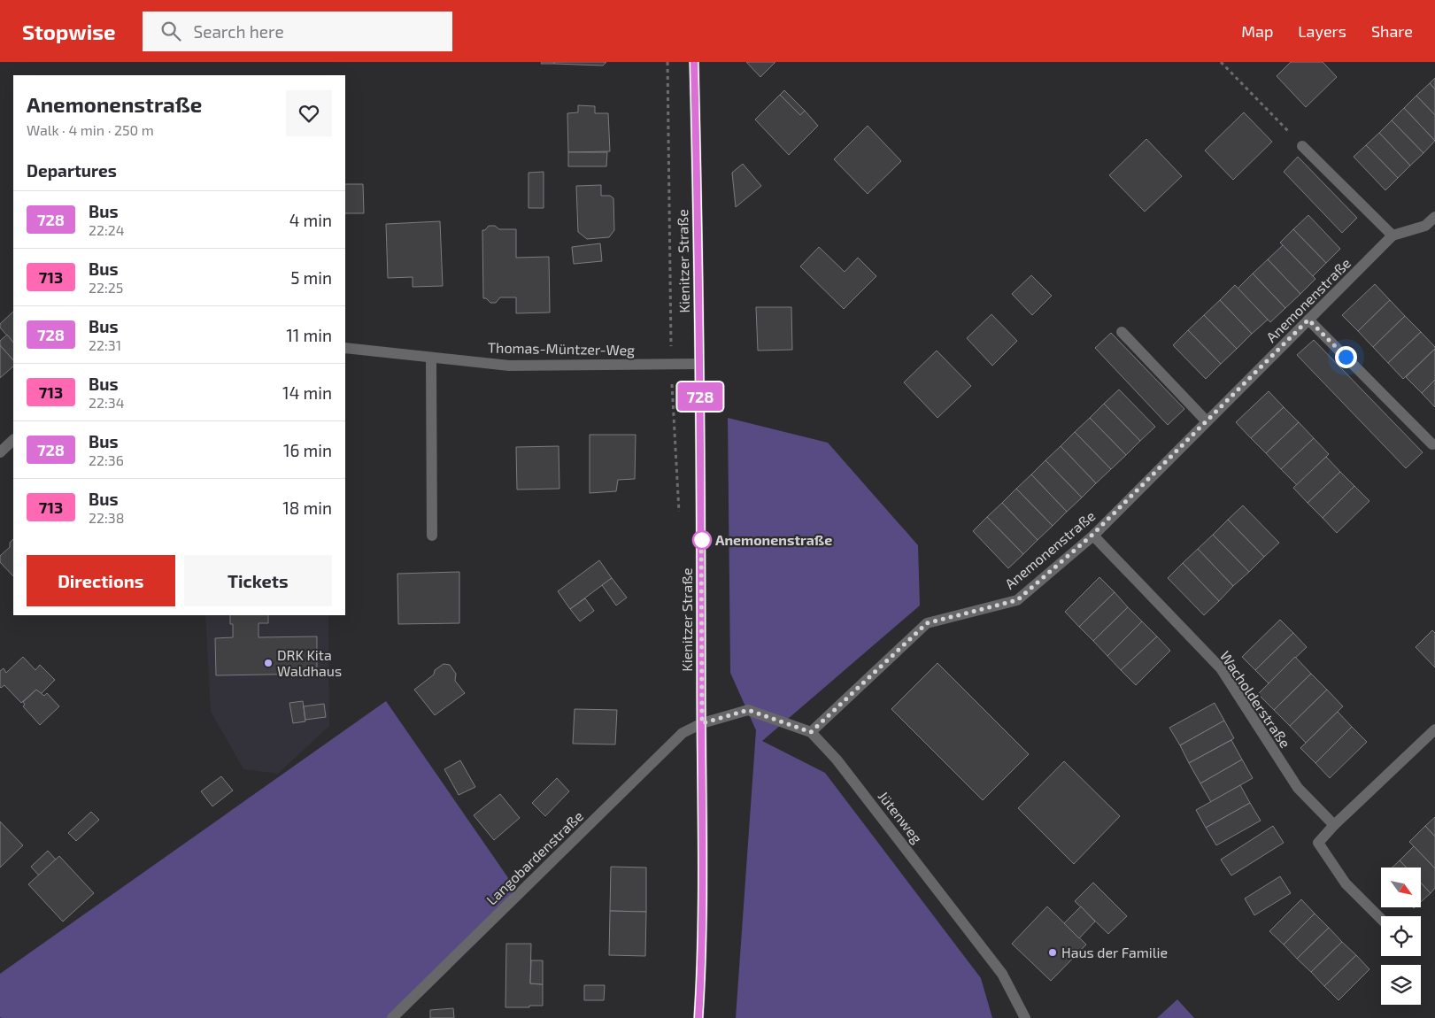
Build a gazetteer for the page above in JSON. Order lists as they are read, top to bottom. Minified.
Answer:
{"streets":{"street":["Kienitzer Straße","Anemonenstraße","Thomas-Müntzer-Weg","Wacholderstraße","Jütenweg","Langobardenstraße"]},"crossings":[["Kienitzer Straße","Thomas-Müntzer-Weg"],["Kienitzer Straße","Jütenweg"],["Kienitzer Straße","Langobardenstraße"],["Anemonenstraße","Wacholderstraße"],["Anemonenstraße","Jütenweg"],["Jütenweg","Langobardenstraße"]],"places":["Anemonenstraße","DRK Kita Waldhaus","Haus der Familie"],"lines":["bus line 728"],"north":"bottom right","page":{"header":"Stopwise","search":"Search here","nav":["Map","Layers","Share"],"on_map":"728","heading":[["Anemonenstraße","Walk · 4 min · 250 m"],"Departures"],"list":[{"mark":"728","name":"Bus","note":"22:24","value":"4 min"},{"mark":"713","name":"Bus","note":"22:25","value":"5 min"},{"mark":"728","name":"Bus","note":"22:31","value":"11 min"},{"mark":"713","name":"Bus","note":"22:34","value":"14 min"},{"mark":"728","name":"Bus","note":"22:36","value":"16 min"},{"mark":"713","name":"Bus","note":"22:38","value":"18 min"}],"buttons":["Directions","Tickets"]}}
